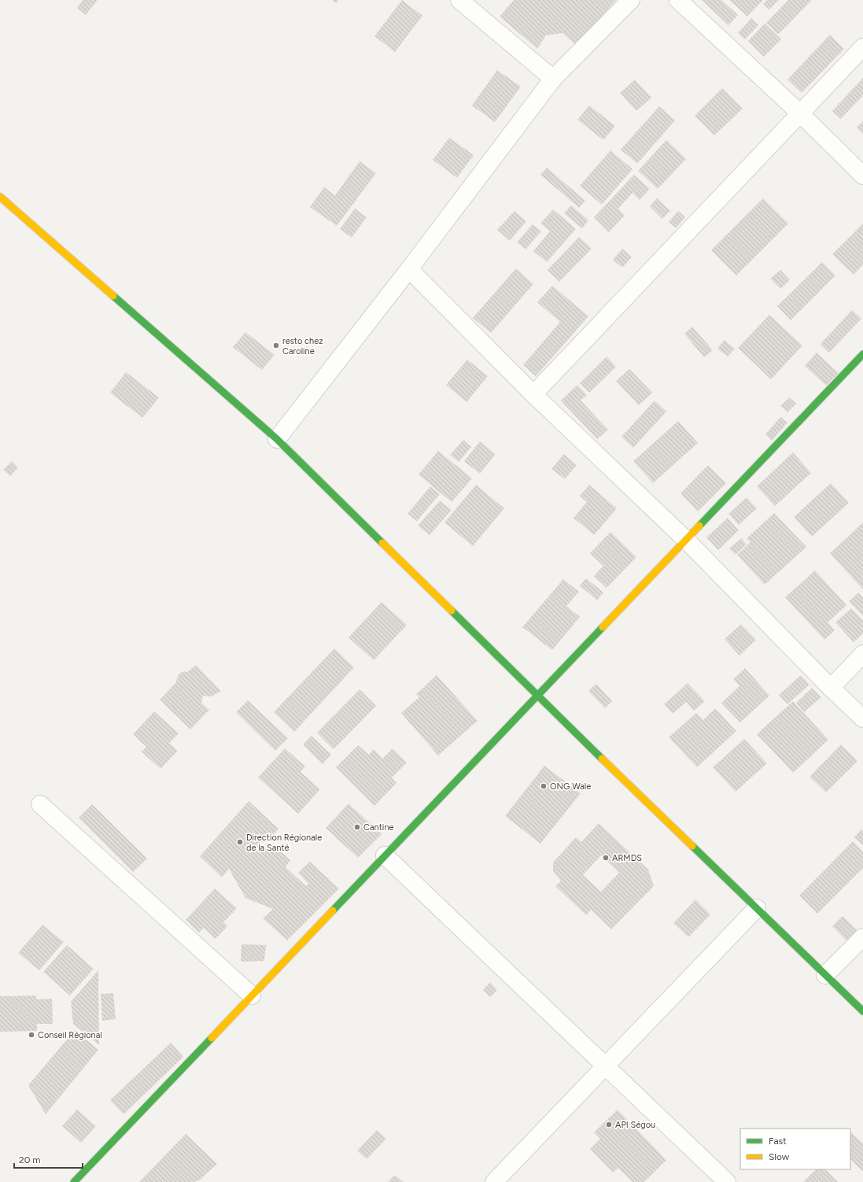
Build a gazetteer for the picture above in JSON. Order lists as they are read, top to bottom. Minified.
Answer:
{"places":["resto chez Caroline","ONG Wale","Cantine","Direction Régionale de la Santé","ARMDS","Conseil Régional","API Ségou"],"legend":["Fast","Slow"],"scale_bar":"20 m"}
